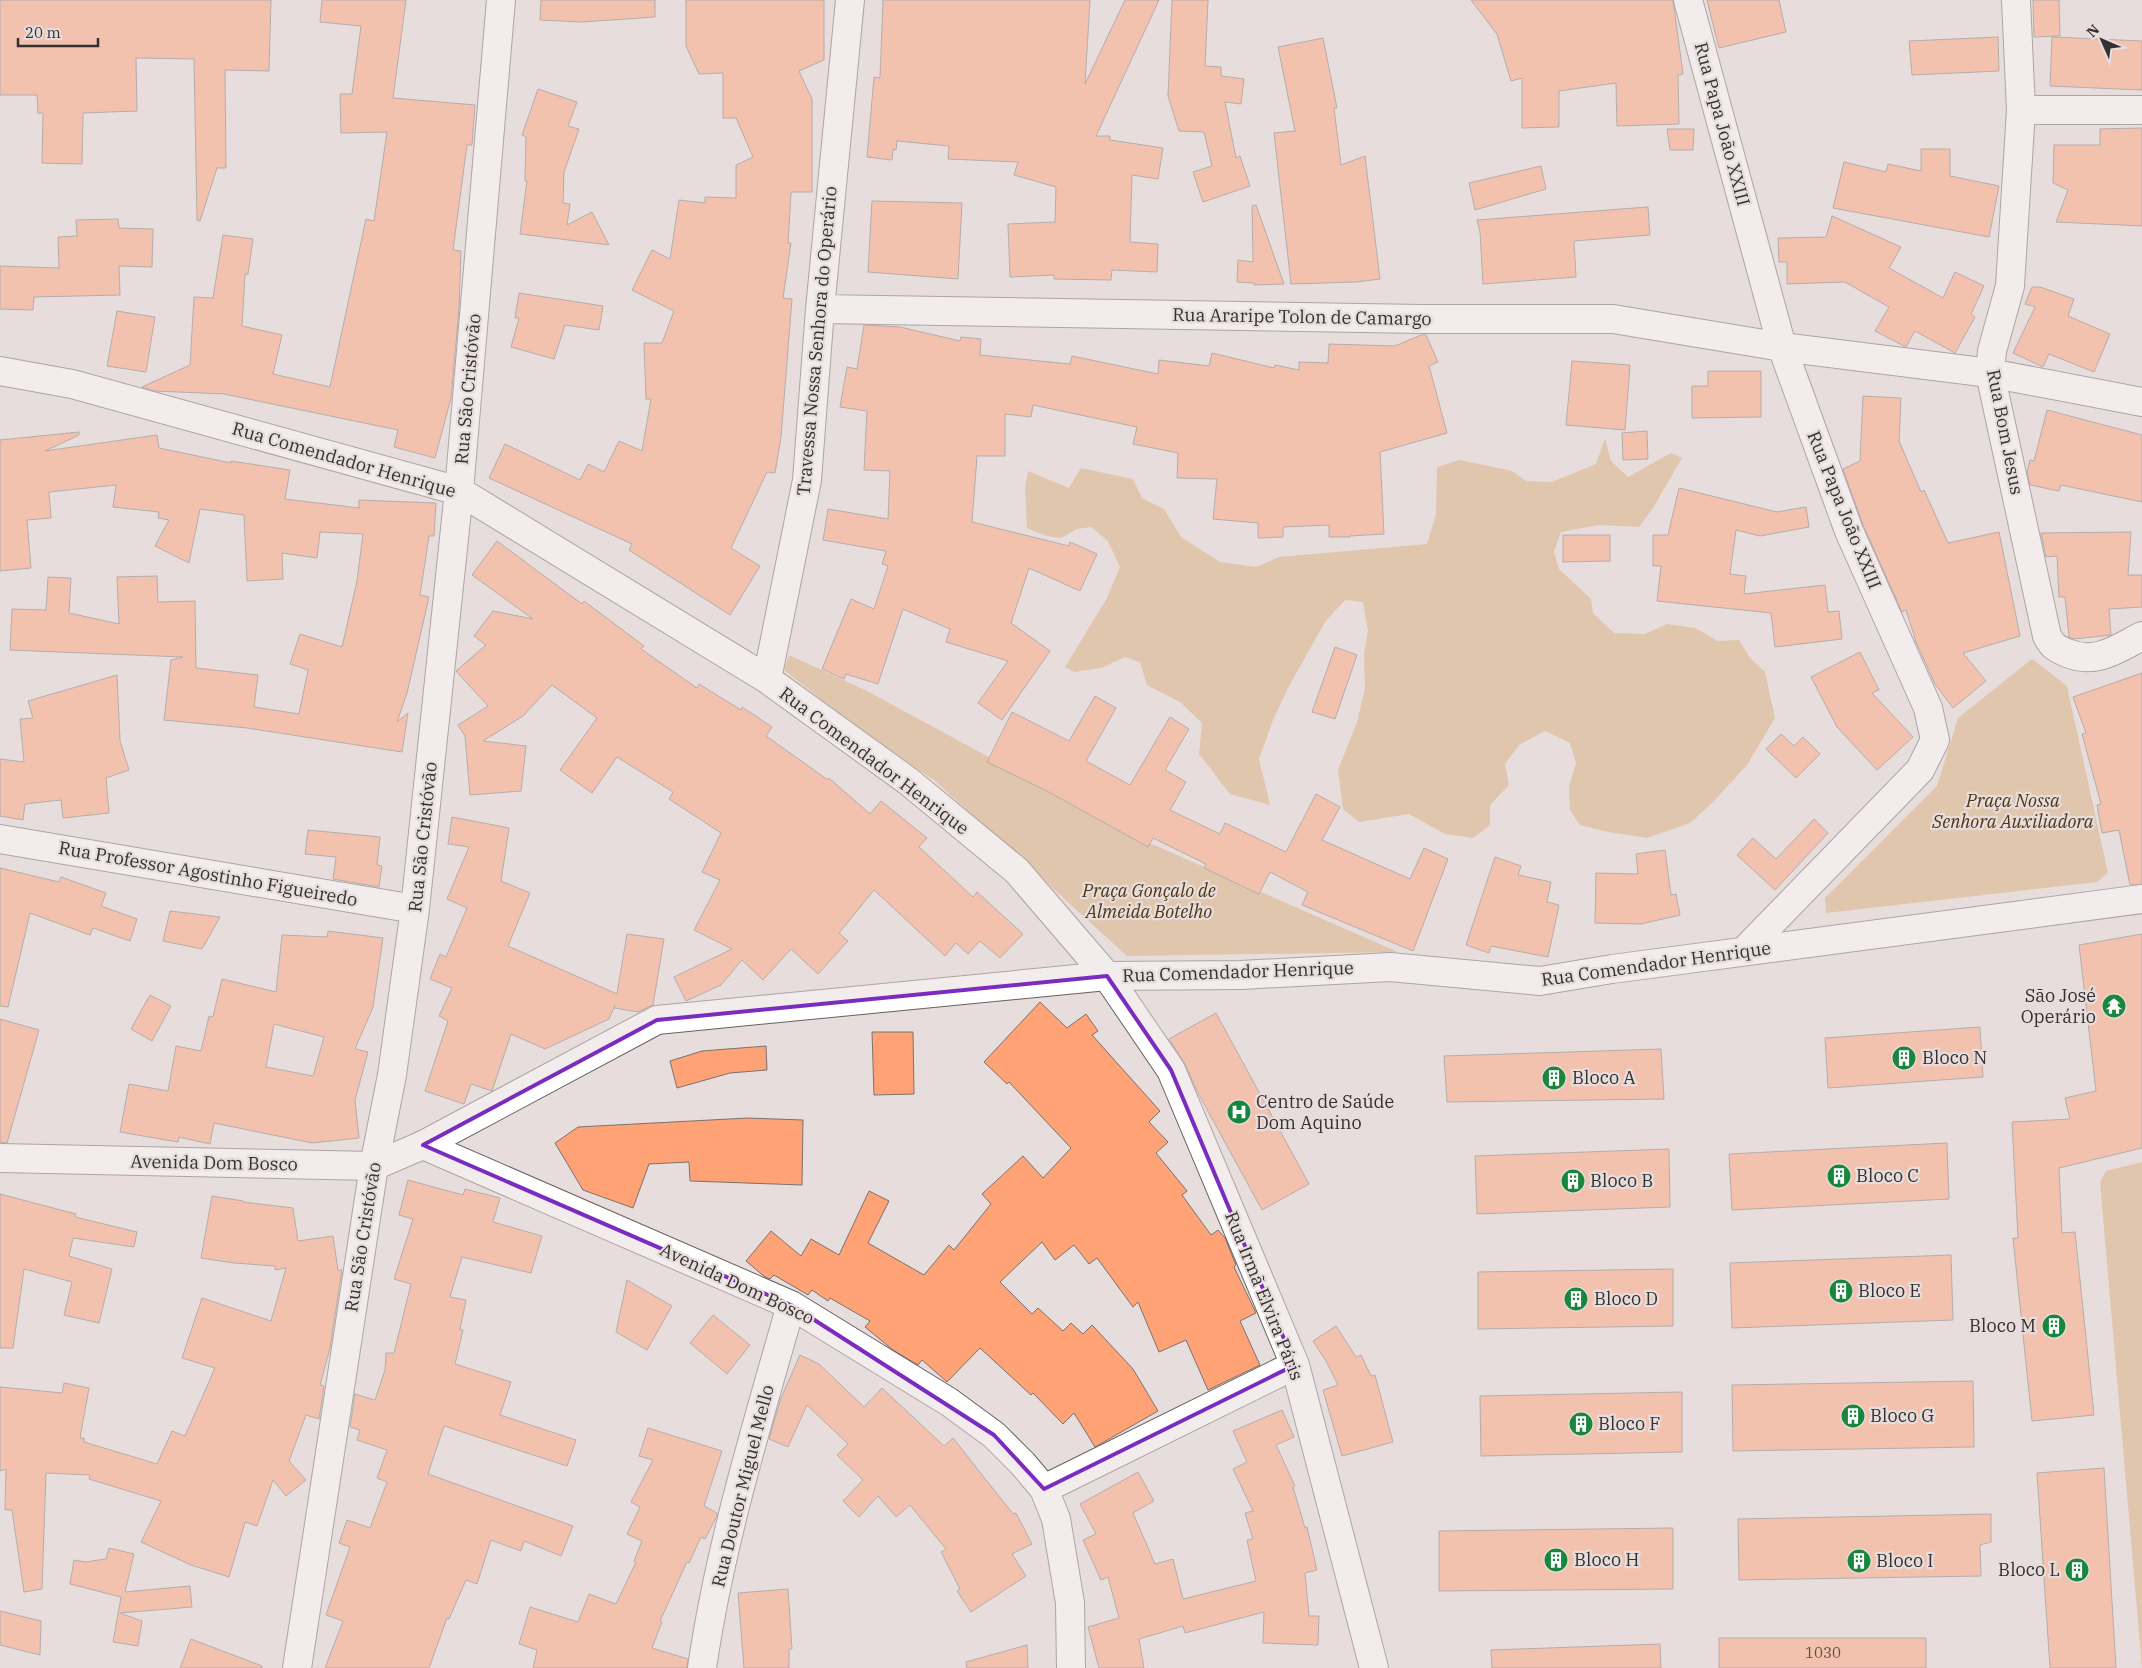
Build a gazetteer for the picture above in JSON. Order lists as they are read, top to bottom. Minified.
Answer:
{"streets":{"street":["Rua Papa João XXIII","Rua Araripe Tolon de Camargo","Travessa Nossa Senhora do Operário","Rua São Cristóvão","Rua Bom Jesus","Rua Comendador Henrique","Rua Professor Agostinho Figueiredo","Avenida Dom Bosco","Rua Irmã Elvira Páris","Rua Doutor Miguel Mello"]},"crossings":[["Rua Papa João XXIII","Rua Araripe Tolon de Camargo"],["Rua Papa João XXIII","Rua Comendador Henrique"],["Rua Araripe Tolon de Camargo","Travessa Nossa Senhora do Operário"],["Rua Araripe Tolon de Camargo","Rua Bom Jesus"],["Travessa Nossa Senhora do Operário","Rua Comendador Henrique"],["Rua São Cristóvão","Rua Comendador Henrique"],["Rua São Cristóvão","Rua Professor Agostinho Figueiredo"],["Rua São Cristóvão","Avenida Dom Bosco"],["Rua Comendador Henrique","Avenida Dom Bosco"],["Rua Comendador Henrique","Rua Irmã Elvira Páris"],["Avenida Dom Bosco","Rua Irmã Elvira Páris"],["Avenida Dom Bosco","Rua Doutor Miguel Mello"]],"parks":["Praça Nossa Senhora Auxiliadora","Praça Gonçalo de Almeida Botelho"],"places":{"temple":["São José Operário"],"building":["Bloco N","Bloco A","Bloco C","Bloco B","Bloco E","Bloco D","Bloco M","Bloco G","Bloco F","Bloco H","Bloco I","Bloco L"],"hospital":["Centro de Saúde Dom Aquino"]},"house_numbers":["1030"],"scale_bar":"20 m","north":"top left"}
